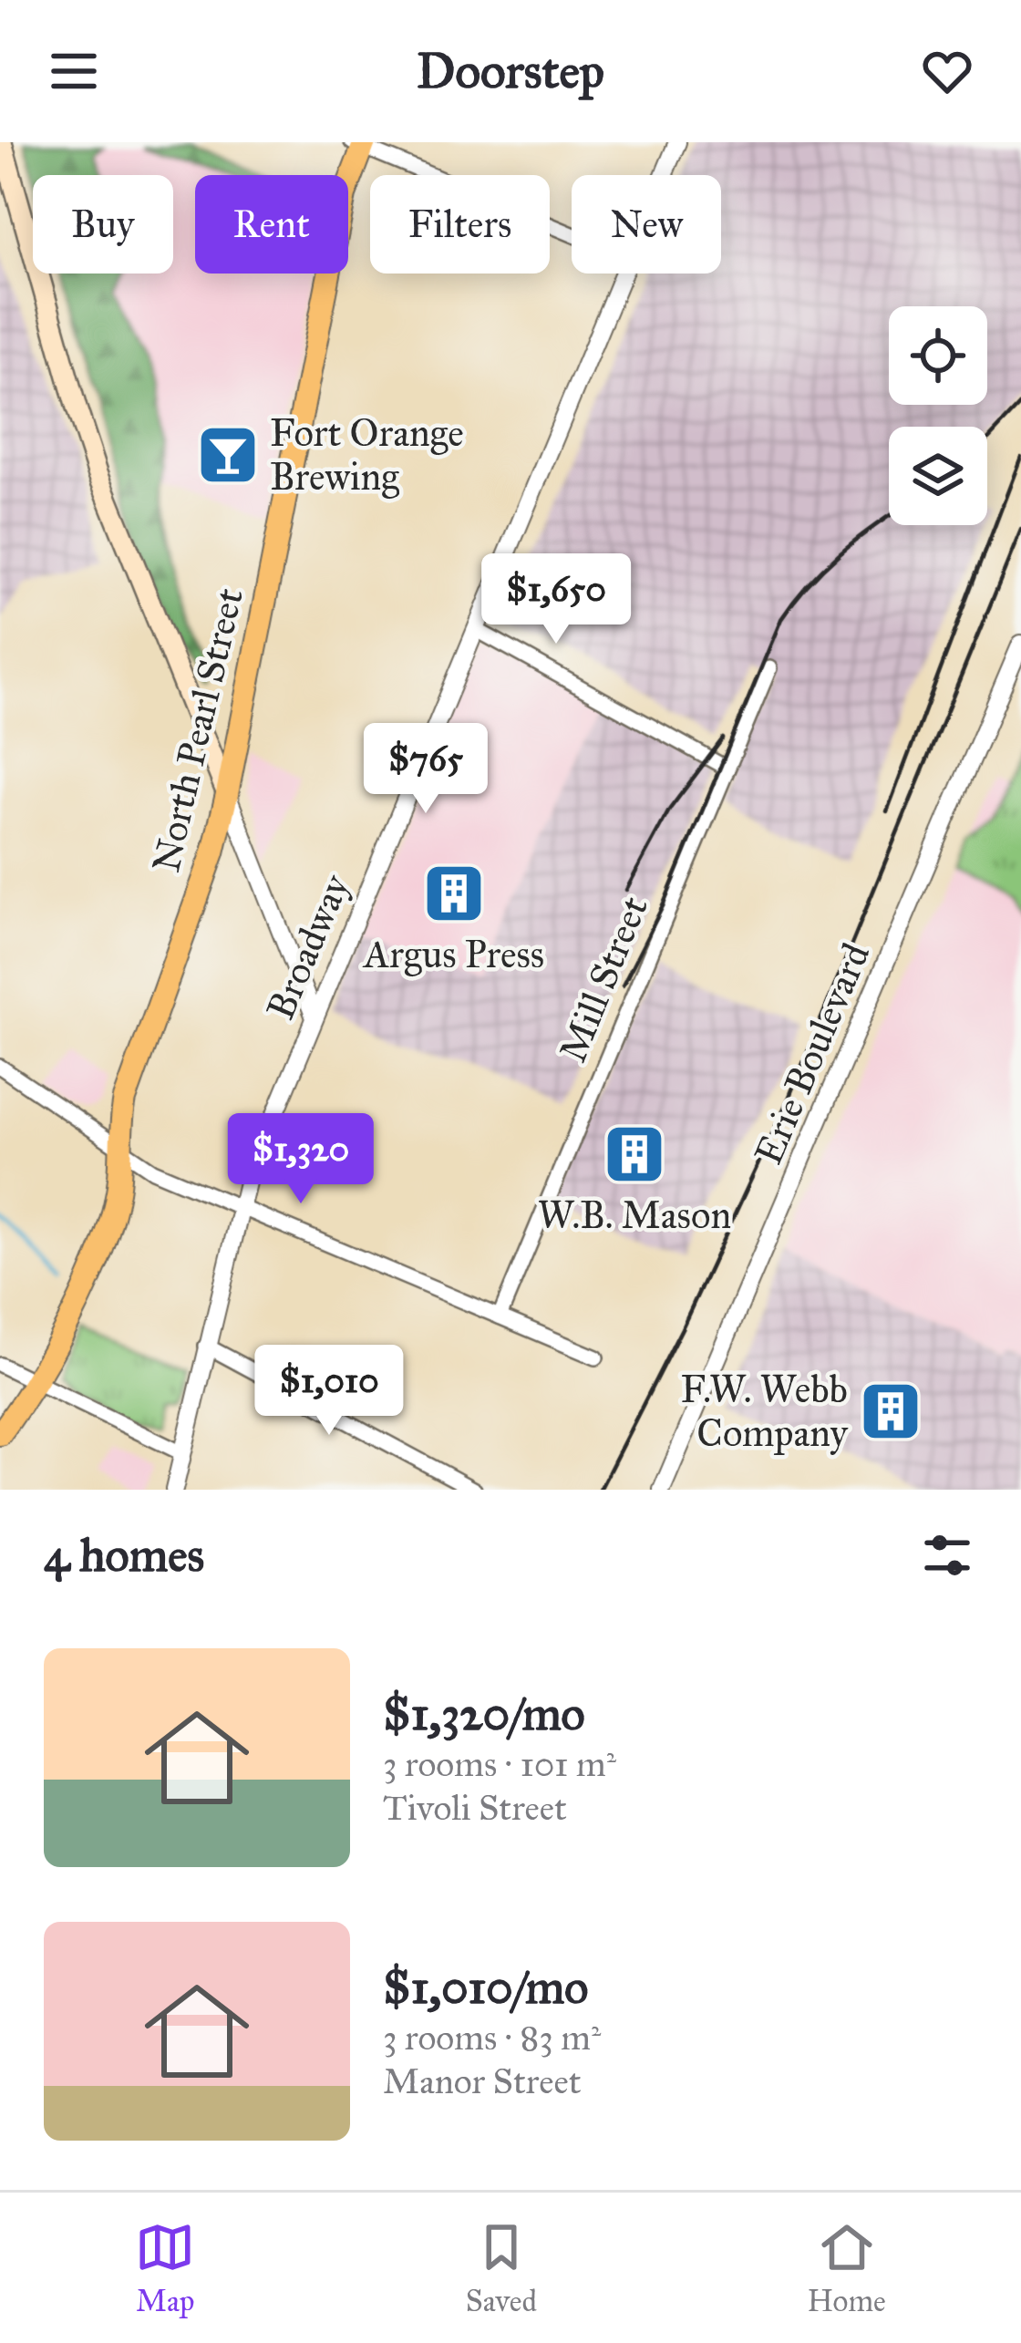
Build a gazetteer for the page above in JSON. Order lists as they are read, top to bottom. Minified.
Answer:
{"streets":{"main road":["North Pearl Street"],"street":["Broadway","Mill Street","Erie Boulevard"]},"places":{"bar":["Fort Orange Brewing"],"building":["Argus Press","W.B. Mason","F.W. Webb Company"]},"page":{"header":"Doorstep","chip":["Buy","Rent","Filters","New"],"price":["$1,650","$765","$1,320","$1,010"],"heading":"4 homes","list":[{"name":"$1,320/mo","note":"3 rooms · 101 m² · Tivoli Street"},{"name":"$1,010/mo","note":"3 rooms · 83 m² · Manor Street"}],"tabs":["Map","Saved","Home"]}}
